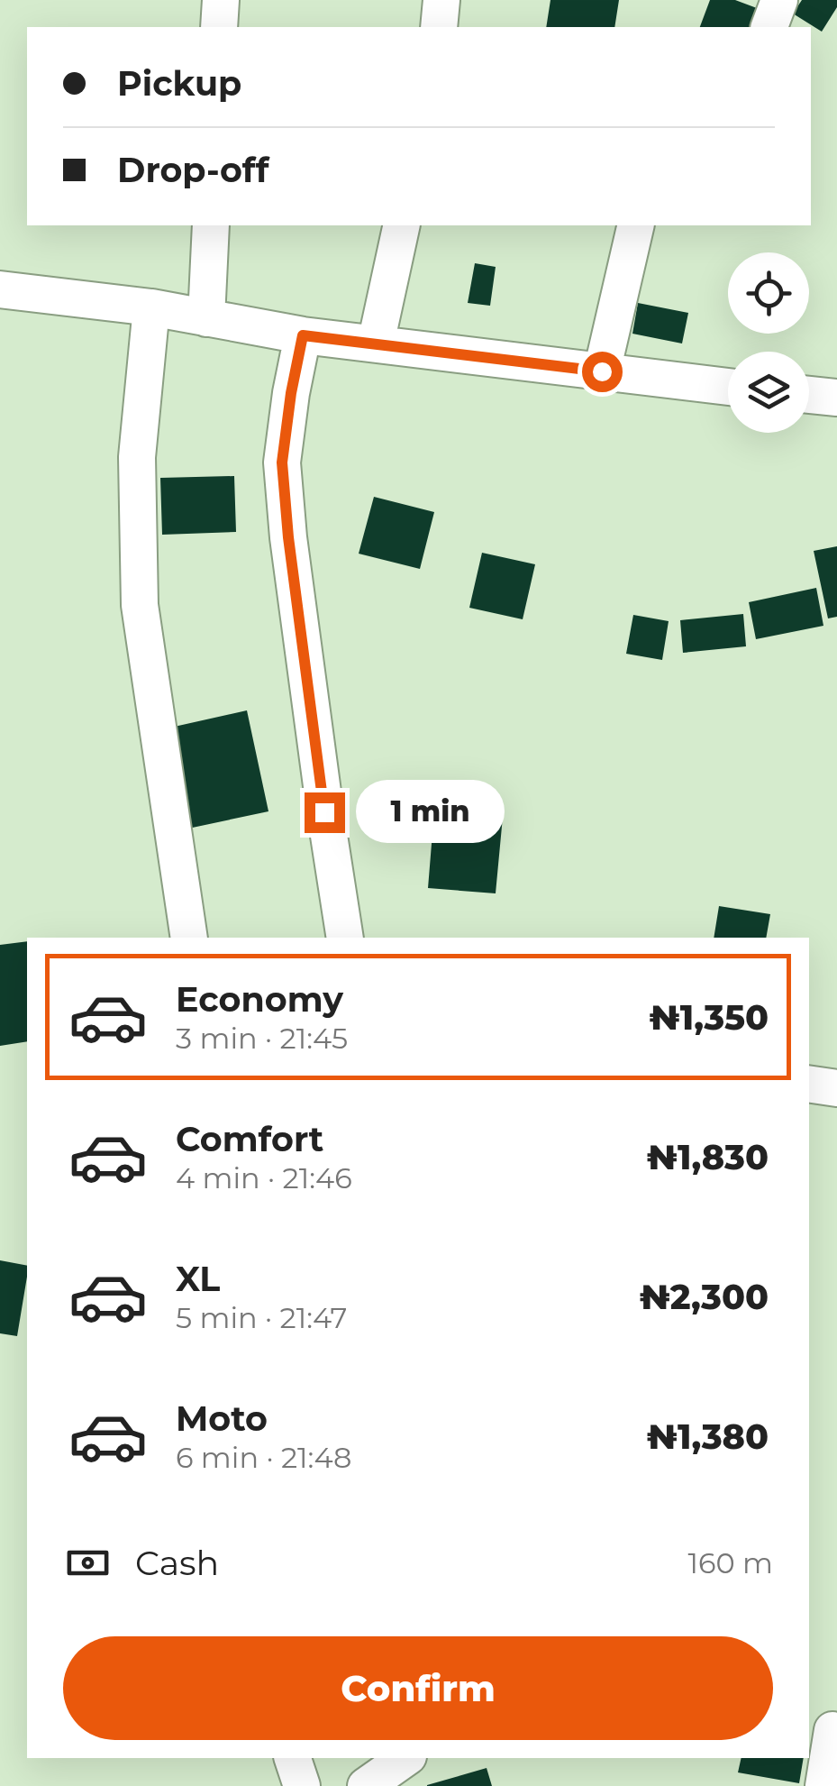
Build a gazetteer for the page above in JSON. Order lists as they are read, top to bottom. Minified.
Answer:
{"page":{"banner":["Pickup","Drop-off"],"bubble":"1 min","list":[{"name":"Economy","note":"3 min · 21:45","value":"₦1,350"},{"name":"Comfort","note":"4 min · 21:46","value":"₦1,830"},{"name":"XL","note":"5 min · 21:47","value":"₦2,300"},{"name":"Moto","note":"6 min · 21:48","value":"₦1,380"}],"pay":["Cash","160 m"],"buttons":"Confirm"}}
